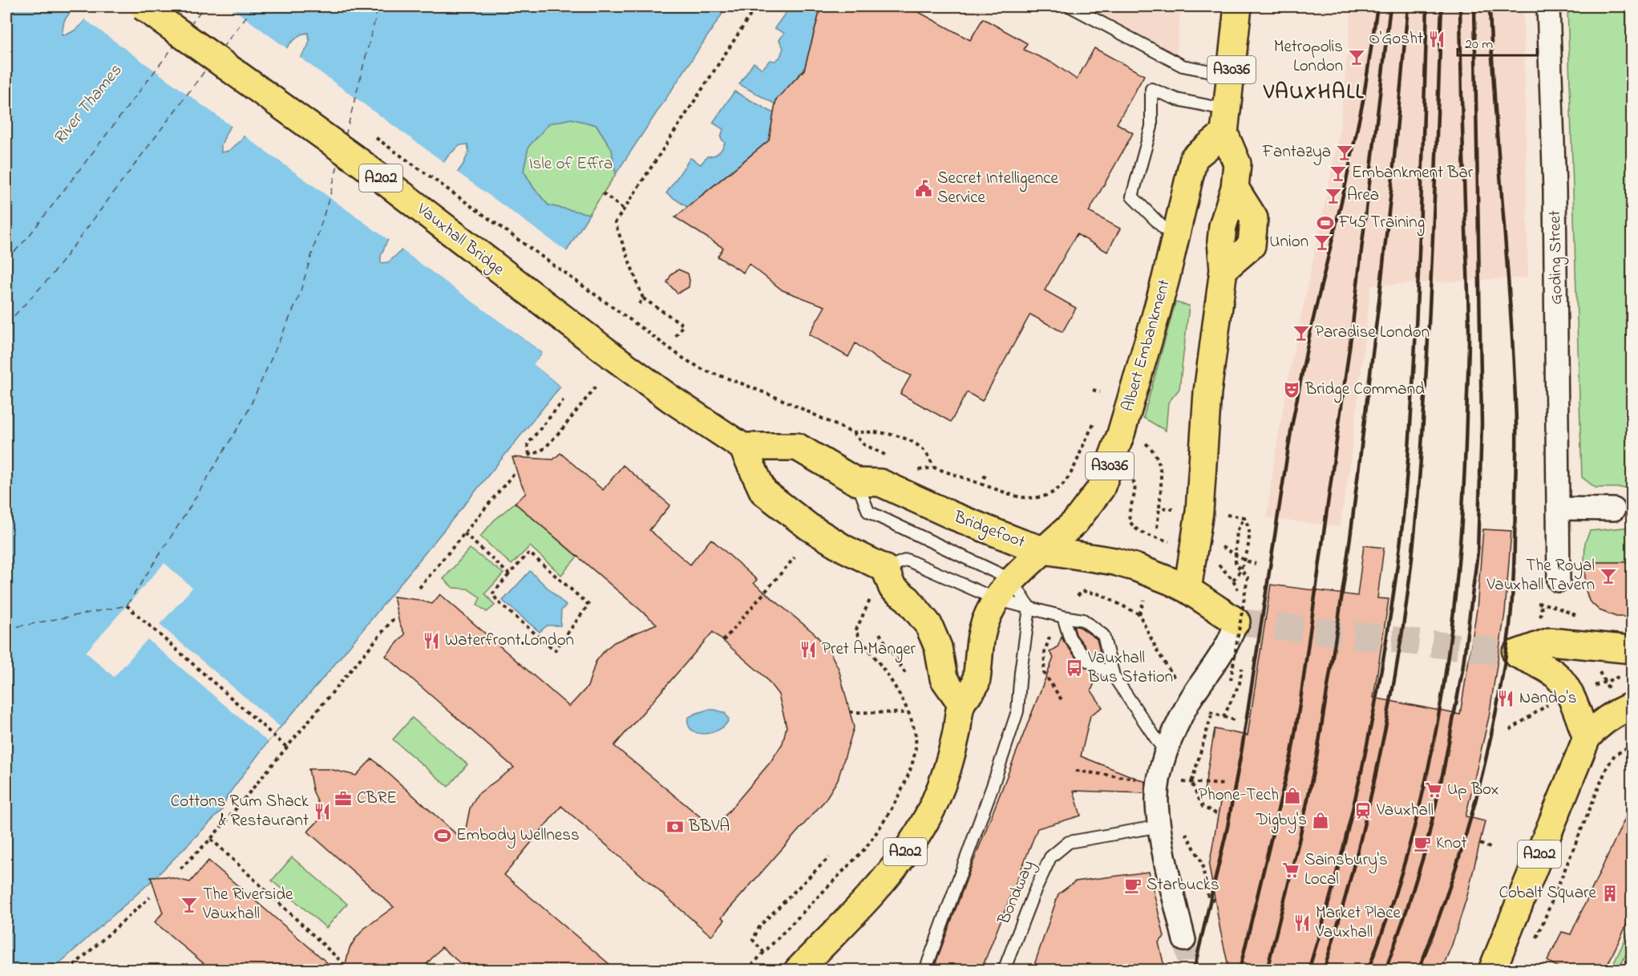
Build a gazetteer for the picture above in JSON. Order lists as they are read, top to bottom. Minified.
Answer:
{"streets":{"main road":["A3036","A202","Vauxhall Bridge","Albert Embankment","Bridgefoot"],"street":["Goding Street"],"lane":["Bondway"]},"crossings":[["A3036","Albert Embankment"],["A3036","Bridgefoot"],["A202","Albert Embankment"],["A202","Bridgefoot"],["Vauxhall Bridge","Bridgefoot"],["Albert Embankment","Bridgefoot"]],"districts":["VAUXHALL"],"water":["River Thames"],"parks":["Isle of Effra"],"places":{"restaurant":["O'Gosht","Waterfront.London","Pret A Manger","Nando's","Cottons Rum Shack & Restaurant","Market Place Vauxhall"],"bar":["Metropolis London","Fantazya","Embankment Bar","Area","Union","Paradise London","The Royal Vauxhall Tavern","The Riverside Vauxhall"],"public building":["Secret Intelligence Service"],"sports":["F45 Training","Embody Wellness"],"theatre":["Bridge Command"],"bus stop":["Vauxhall Bus Station"],"supermarket":["Up Box","Sainsbury's Local"],"shop":["Phone-Tech","Digby's"],"office":["CBRE"],"station":["Vauxhall"],"bank":["BBVA"],"cafe":["Knot","Starbucks"],"building":["Cobalt Square"]},"scale_bar":"20 m"}
